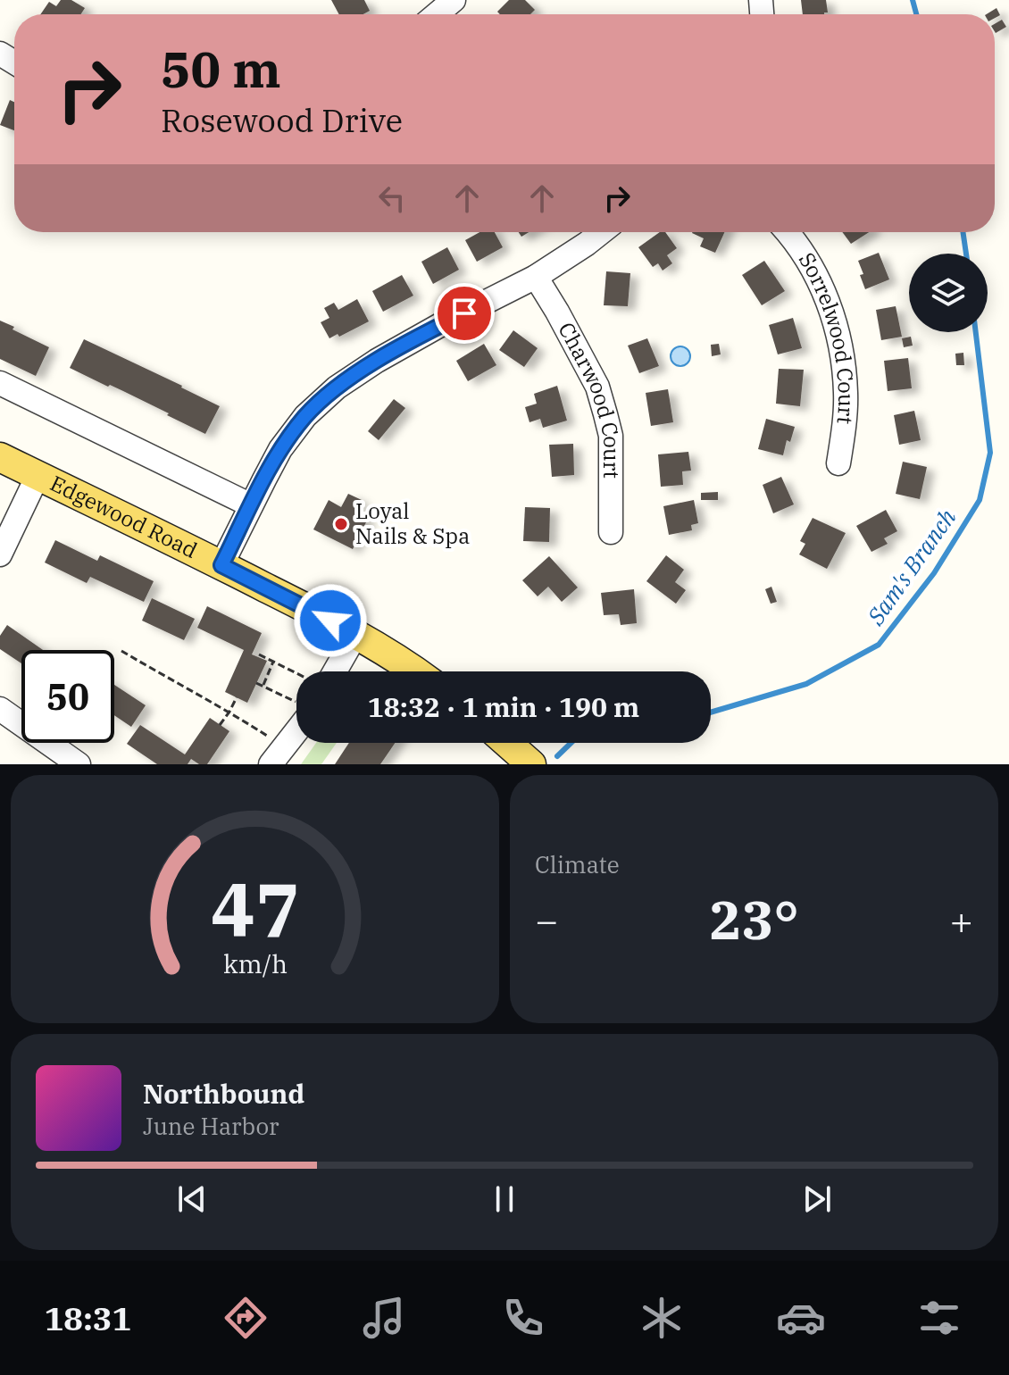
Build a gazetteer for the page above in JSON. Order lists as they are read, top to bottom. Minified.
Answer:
{"streets":{"main road":["Edgewood Road"],"street":["Sorrelwood Court","Charwood Court"]},"water":["Sam's Branch"],"places":["Loyal Nails & Spa"],"page":{"turn":["50 m","Rosewood Drive"],"limit":"50","trip":"18:32 · 1 min · 190 m","tile":"Climate","heat":["−","23°","+"],"song":["Northbound","June Harbor"],"tabs":"18:31","gauge":["47","km/h"]}}
